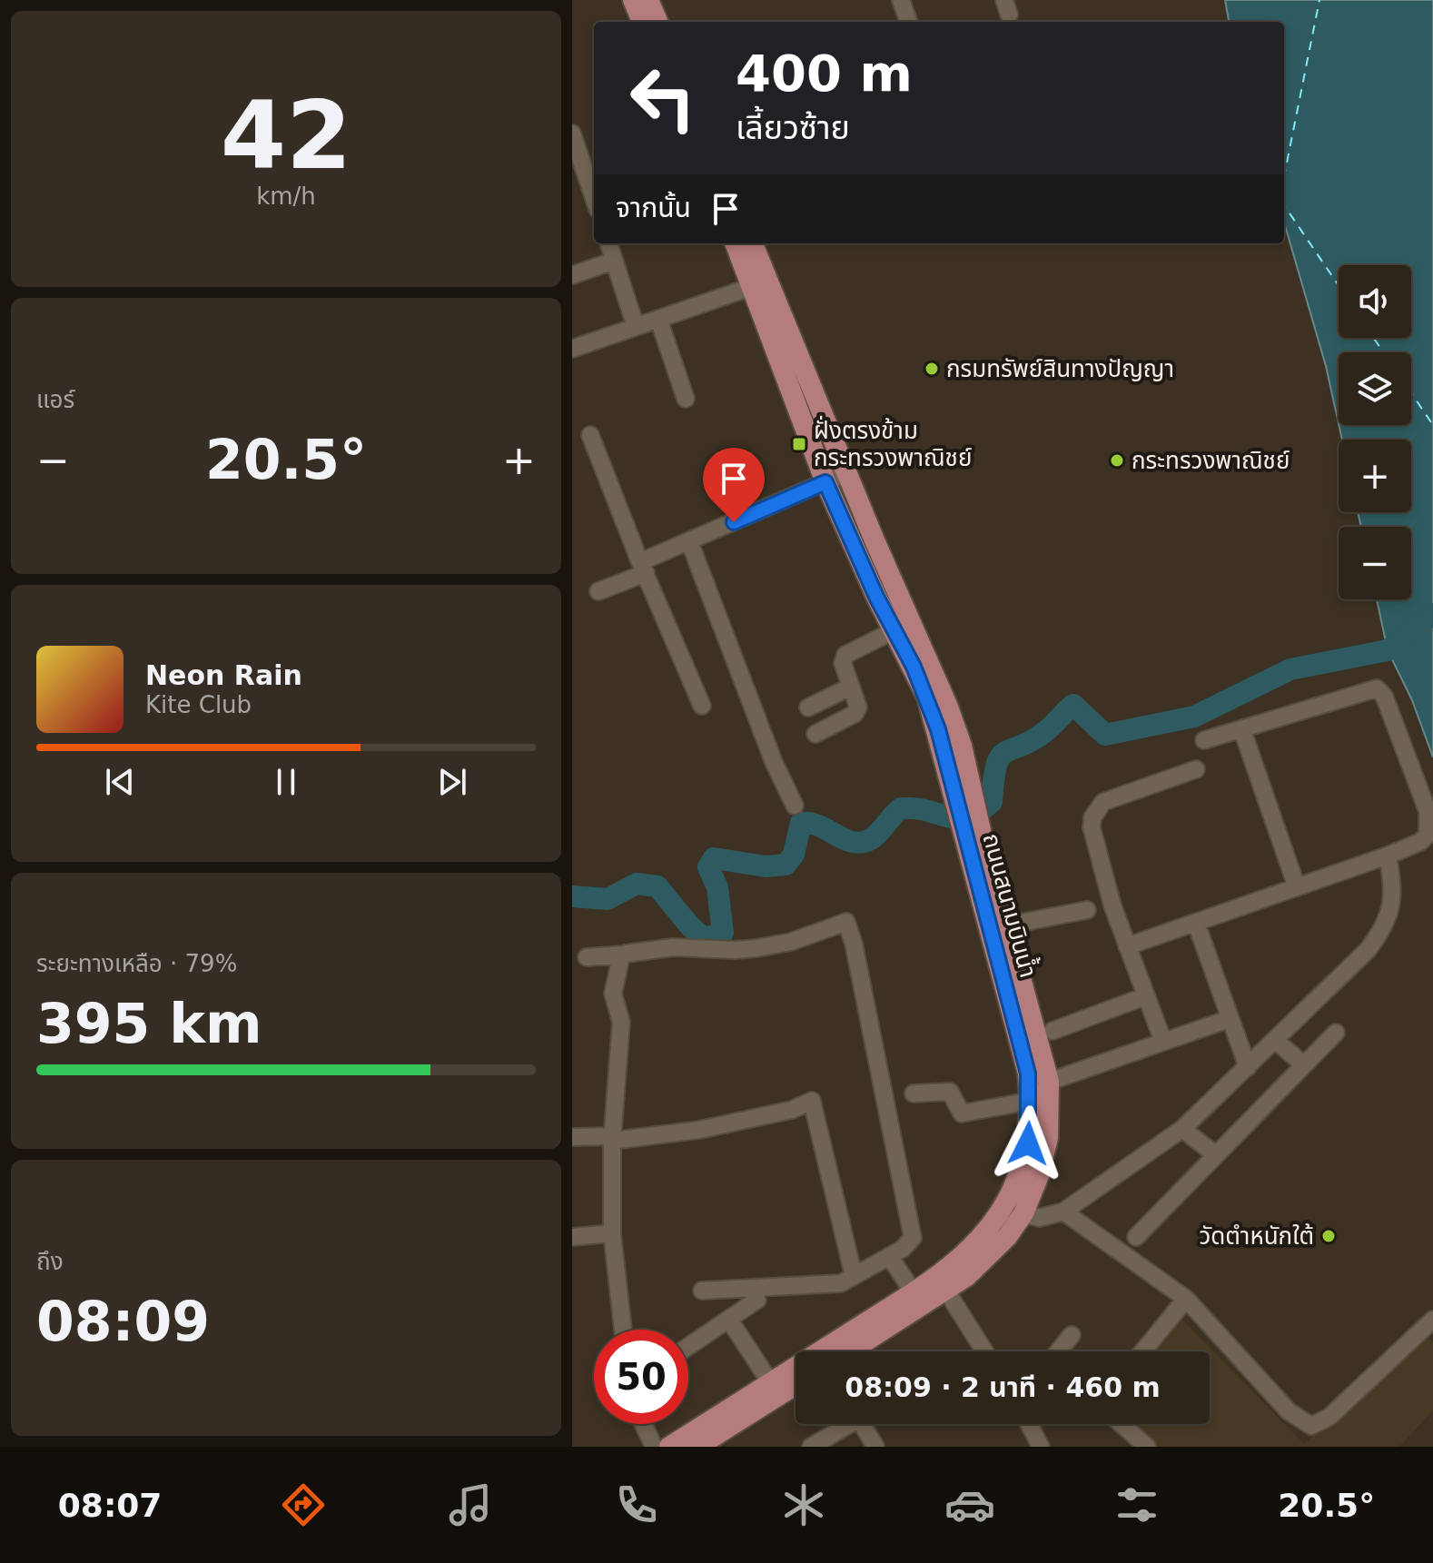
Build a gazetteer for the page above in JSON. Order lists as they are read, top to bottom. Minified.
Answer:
{"streets":{"main road":["ถนนสนามบินน้ำ"]},"places":{"other":["กรมทรัพย์สินทางปัญญา","กระทรวงพาณิชย์","วัดตำหนักใต้"],"transit":["ฝั่งตรงข้าม กระทรวงพาณิชย์"]},"page":{"tile":[["42","km/h"],"แอร์",["ระยะทางเหลือ · 79%","395 km"],["ถึง","08:09"]],"turn":["400 m","เลี้ยวซ้าย"],"then":"จากนั้น","map_buttons":["+","−"],"heat":["−","20.5°","+"],"song":["Neon Rain","Kite Club"],"limit":"50","trip":"08:09 · 2 นาที · 460 m","tabs":["08:07","20.5°"]}}
